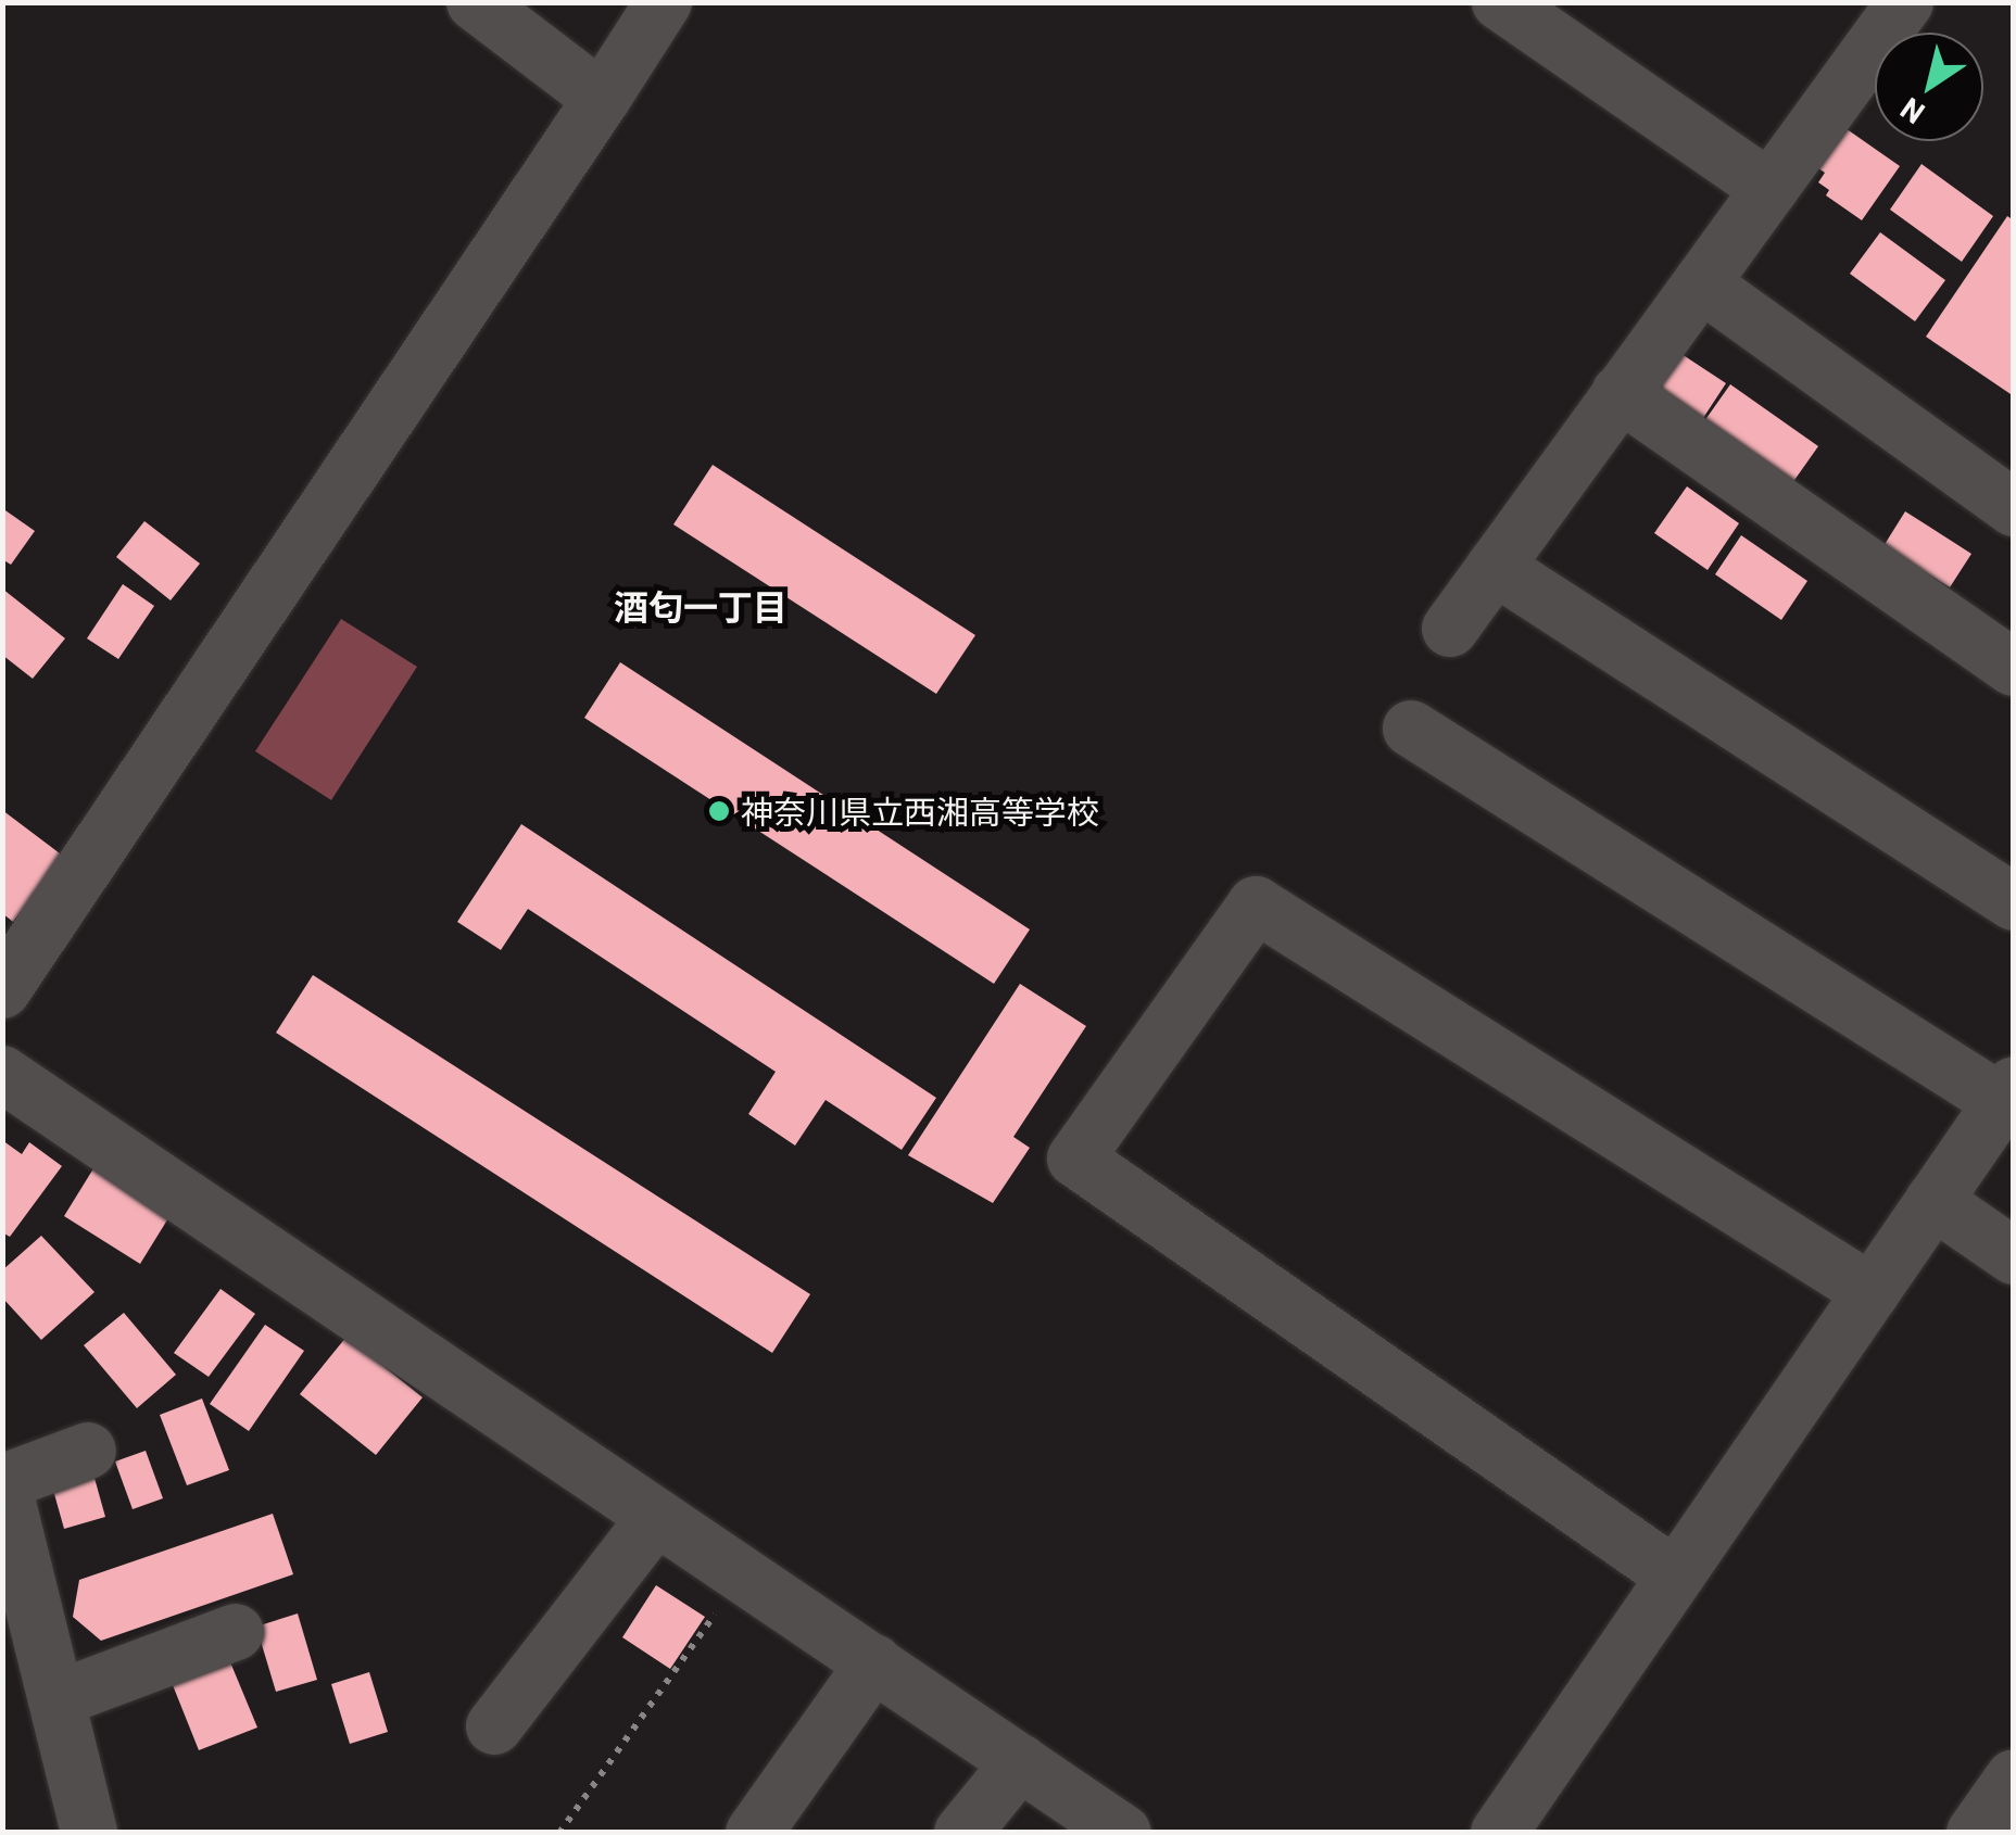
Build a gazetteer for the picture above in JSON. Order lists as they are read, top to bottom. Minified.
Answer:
{"districts":["酒匂一丁目"],"places":["神奈川県立西湘高等学校"],"north":"bottom left"}
